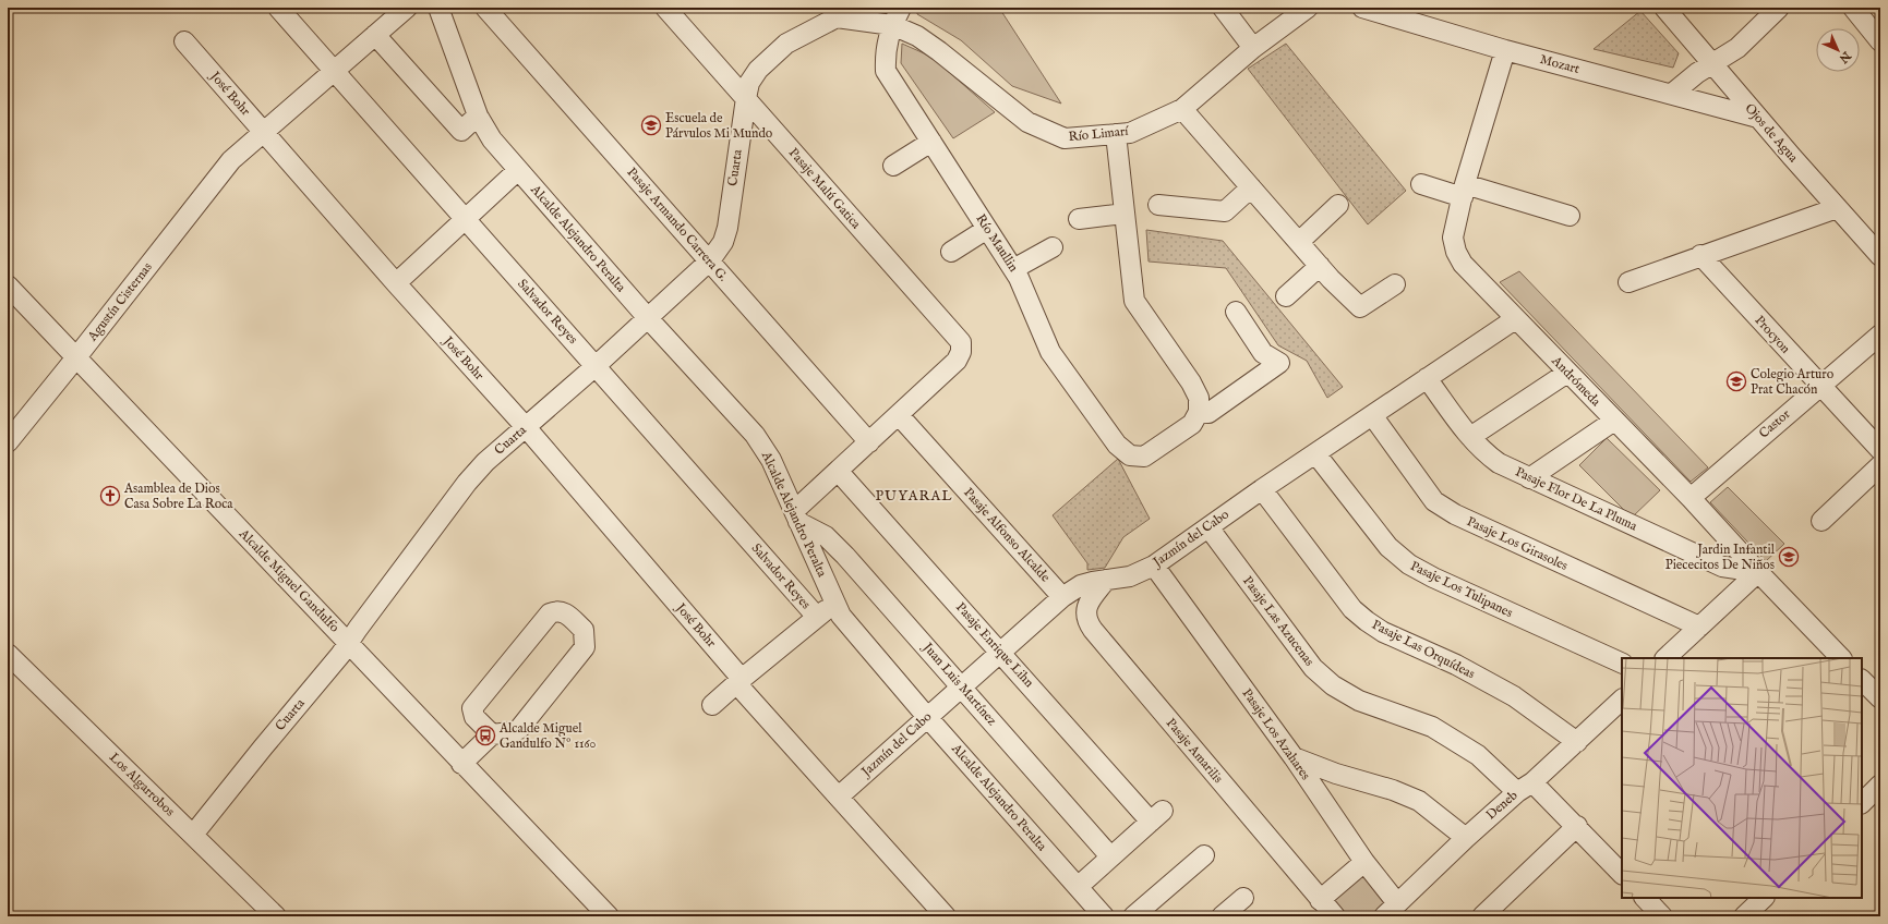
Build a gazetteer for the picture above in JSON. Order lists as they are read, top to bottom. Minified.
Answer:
{"streets":{"street":["Mozart","José Bohr","Ojos de Agua","Río Limarí","Cuarta","Pasaje Malú Gatica","Pasaje Armando Carrera G.","Alcalde Alejandro Peralta","Río Maullin","Agustín Cisternas","Salvador Reyes","Procyon","Andrómeda","Castor","Pasaje Flor De La Pluma","Pasaje Alfonso Alcalde","Jazmín del Cabo","Pasaje Los Girasoles","Alcalde Miguel Gandulfo","Pasaje Los Tulipanes","Pasaje Las Azucenas","Pasaje Enrique Lihn","Pasaje Las Orquídeas","Juan Luis Martínez","Pasaje Los Azahares","Pasaje Amarilis","Los Algarrobos","Deneb"]},"crossings":[["Mozart","Ojos de Agua"],["Mozart","Andrómeda"],["José Bohr","Cuarta"],["José Bohr","Agustín Cisternas"],["José Bohr","Jazmín del Cabo"],["Río Limarí","Cuarta"],["Río Limarí","Río Maullin"],["Cuarta","Pasaje Malú Gatica"],["Cuarta","Pasaje Armando Carrera G."],["Cuarta","Alcalde Alejandro Peralta"],["Cuarta","Salvador Reyes"],["Cuarta","Alcalde Miguel Gandulfo"],["Cuarta","Los Algarrobos"],["Pasaje Malú Gatica","Pasaje Alfonso Alcalde"],["Alcalde Alejandro Peralta","Jazmín del Cabo"],["Alcalde Alejandro Peralta","Juan Luis Martínez"],["Agustín Cisternas","Salvador Reyes"],["Agustín Cisternas","Alcalde Miguel Gandulfo"],["Procyon","Castor"],["Andrómeda","Castor"],["Andrómeda","Pasaje Flor De La Pluma"],["Andrómeda","Jazmín del Cabo"],["Pasaje Flor De La Pluma","Jazmín del Cabo"],["Pasaje Alfonso Alcalde","Jazmín del Cabo"],["Jazmín del Cabo","Pasaje Los Girasoles"],["Jazmín del Cabo","Pasaje Los Tulipanes"],["Jazmín del Cabo","Pasaje Las Azucenas"],["Jazmín del Cabo","Pasaje Enrique Lihn"],["Jazmín del Cabo","Pasaje Las Orquídeas"],["Jazmín del Cabo","Juan Luis Martínez"],["Jazmín del Cabo","Pasaje Los Azahares"],["Jazmín del Cabo","Pasaje Amarilis"],["Pasaje Las Azucenas","Deneb"],["Pasaje Enrique Lihn","Juan Luis Martínez"],["Pasaje Las Orquídeas","Deneb"],["Pasaje Los Azahares","Deneb"]],"districts":["PUYARAL"],"places":{"school or university":["Escuela de Párvulos Mi Mundo","Colegio Arturo Prat Chacón","Jardin Infantil Piececitos De Niños"],"church":["Asamblea de Dios Casa Sobre La Roca"],"bus stop":["Alcalde Miguel Gandulfo Nº 1160"]},"north":"bottom right"}
